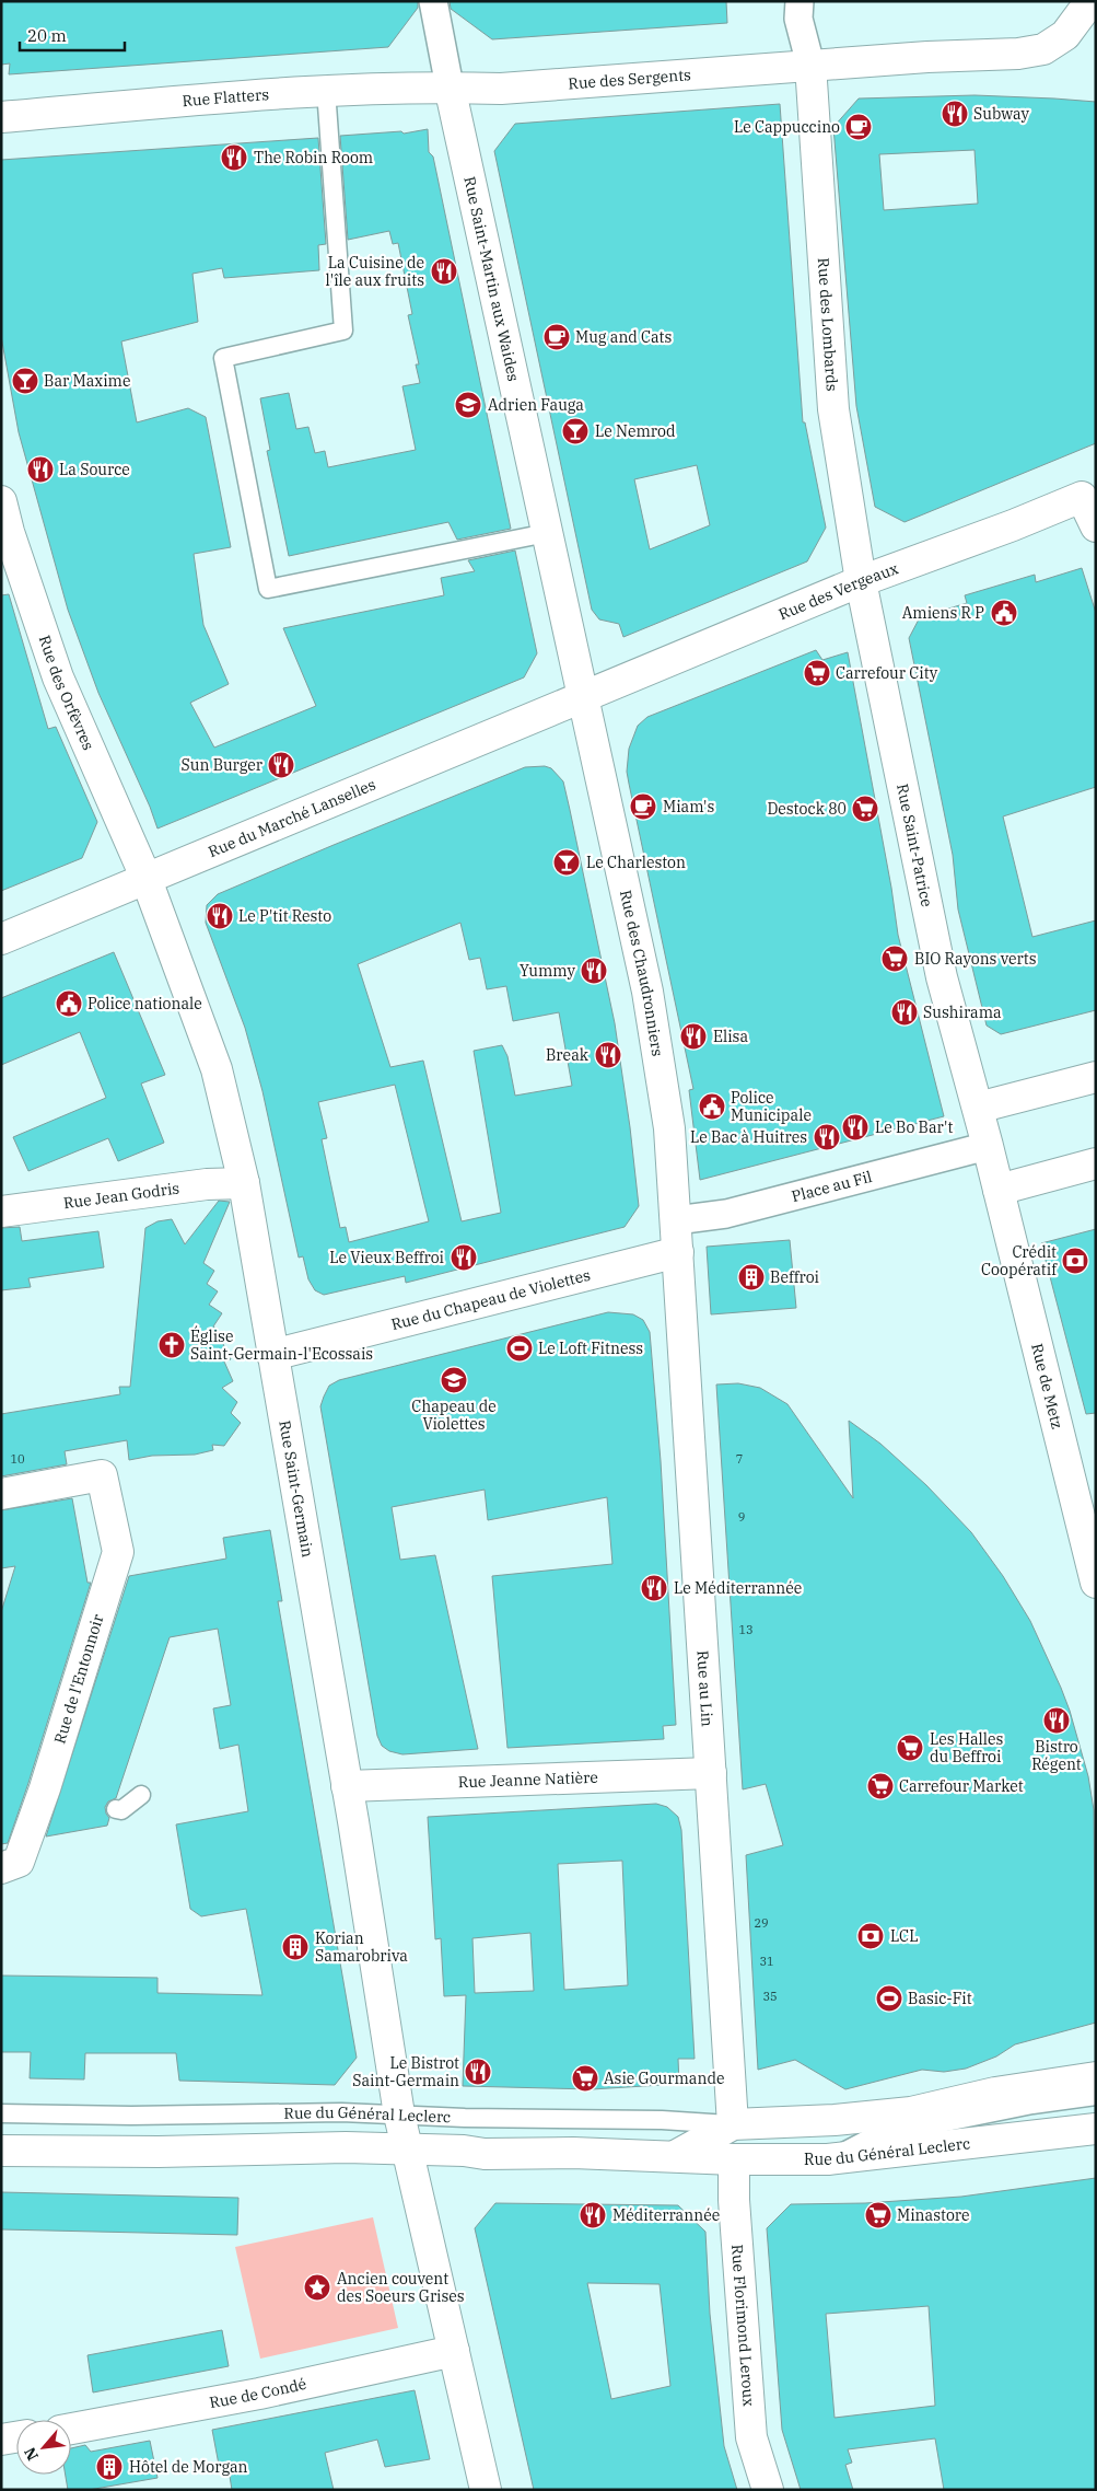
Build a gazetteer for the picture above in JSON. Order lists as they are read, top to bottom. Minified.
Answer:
{"streets":{"street":["Rue des Sergents","Rue Flatters","Rue Saint-Martin aux Waides","Rue des Lombards","Rue des Vergeaux","Rue des Orfèvres","Rue du Marché Lanselles","Rue Saint-Patrice","Rue des Chaudronniers","Place au Fil","Rue Jean Godris","Rue du Chapeau de Violettes","Rue de Metz","Rue Saint-Germain","Rue de l'Entonnoir","Rue au Lin","Rue Jeanne Natière","Rue du Général Leclerc","Rue Florimond Leroux","Rue de Condé"]},"crossings":[["Rue des Sergents","Rue Flatters"],["Rue des Sergents","Rue Saint-Martin aux Waides"],["Rue des Sergents","Rue des Lombards"],["Rue Flatters","Rue Saint-Martin aux Waides"],["Rue Saint-Martin aux Waides","Rue des Vergeaux"],["Rue Saint-Martin aux Waides","Rue du Marché Lanselles"],["Rue Saint-Martin aux Waides","Rue des Chaudronniers"],["Rue des Lombards","Rue des Vergeaux"],["Rue des Lombards","Rue Saint-Patrice"],["Rue des Vergeaux","Rue du Marché Lanselles"],["Rue des Vergeaux","Rue Saint-Patrice"],["Rue des Vergeaux","Rue des Chaudronniers"],["Rue des Orfèvres","Rue du Marché Lanselles"],["Rue des Orfèvres","Rue Saint-Germain"],["Rue du Marché Lanselles","Rue des Chaudronniers"],["Rue du Marché Lanselles","Rue Saint-Germain"],["Rue Saint-Patrice","Place au Fil"],["Rue Saint-Patrice","Rue de Metz"],["Rue des Chaudronniers","Place au Fil"],["Rue des Chaudronniers","Rue du Chapeau de Violettes"],["Rue des Chaudronniers","Rue au Lin"],["Place au Fil","Rue de Metz"],["Rue Jean Godris","Rue Saint-Germain"],["Rue du Chapeau de Violettes","Rue Saint-Germain"],["Rue du Chapeau de Violettes","Rue au Lin"],["Rue Saint-Germain","Rue Jeanne Natière"],["Rue Saint-Germain","Rue du Général Leclerc"],["Rue Saint-Germain","Rue de Condé"],["Rue au Lin","Rue Jeanne Natière"],["Rue au Lin","Rue du Général Leclerc"],["Rue au Lin","Rue Florimond Leroux"],["Rue du Général Leclerc","Rue Florimond Leroux"]],"places":{"restaurant":["Subway","The Robin Room","La Cuisine de l'île aux fruits","La Source","Sun Burger","Le P'tit Resto","Yummy","Sushirama","Elisa","Break","Le Bo Bar't","Le Bac à Huitres","Le Vieux Beffroi","Le Méditerrannée","Bistro Régent","Le Bistrot Saint-Germain","Méditerrannée"],"cafe":["Le Cappuccino","Mug and Cats","Miam's"],"bar":["Bar Maxime","Le Nemrod","Le Charleston"],"school or university":["Adrien Fauga","Chapeau de Violettes"],"public building":["Amiens R P","Police nationale","Police Municipale"],"supermarket":["Carrefour City","Destock 80","BIO Rayons verts","Les Halles du Beffroi","Carrefour Market","Asie Gourmande","Minastore"],"bank":["Crédit Coopératif","LCL"],"building":["Beffroi","Korian Samarobriva","Hôtel de Morgan"],"church":["Église Saint-Germain-l'Ecossais"],"sports":["Le Loft Fitness","Basic-Fit"],"place":["Ancien couvent des Soeurs Grises"]},"house_numbers":["10","7","9","13","29","31","35"],"scale_bar":"20 m","north":"bottom left"}
